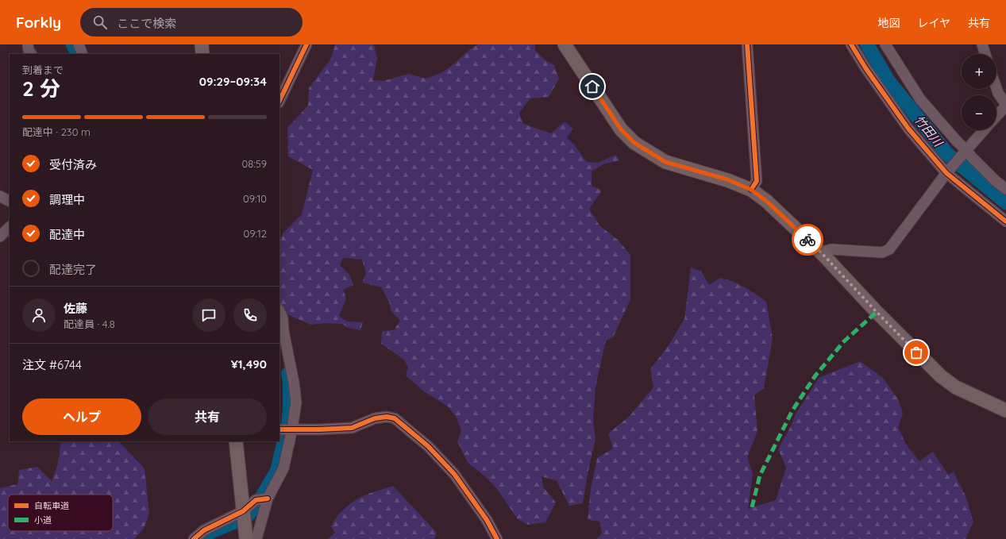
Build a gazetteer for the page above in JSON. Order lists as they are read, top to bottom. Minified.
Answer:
{"water":["竹田川"],"legend":["自転車道","小道"],"page":{"header":"Forkly","search":"ここで検索","nav":["地図","レイヤ","共有"],"map_buttons":["+","−"],"heading":["2 分","到着まで","09:29–09:34"],"panel":["佐藤","配達員 · 4.8","注文 #6744","¥1,490"],"bar":"配達中 · 230 m","list":[["受付済み","08:59"],["調理中","09:10"],["配達中","09:12"],"配達完了"],"buttons":["ヘルプ","共有"]}}
